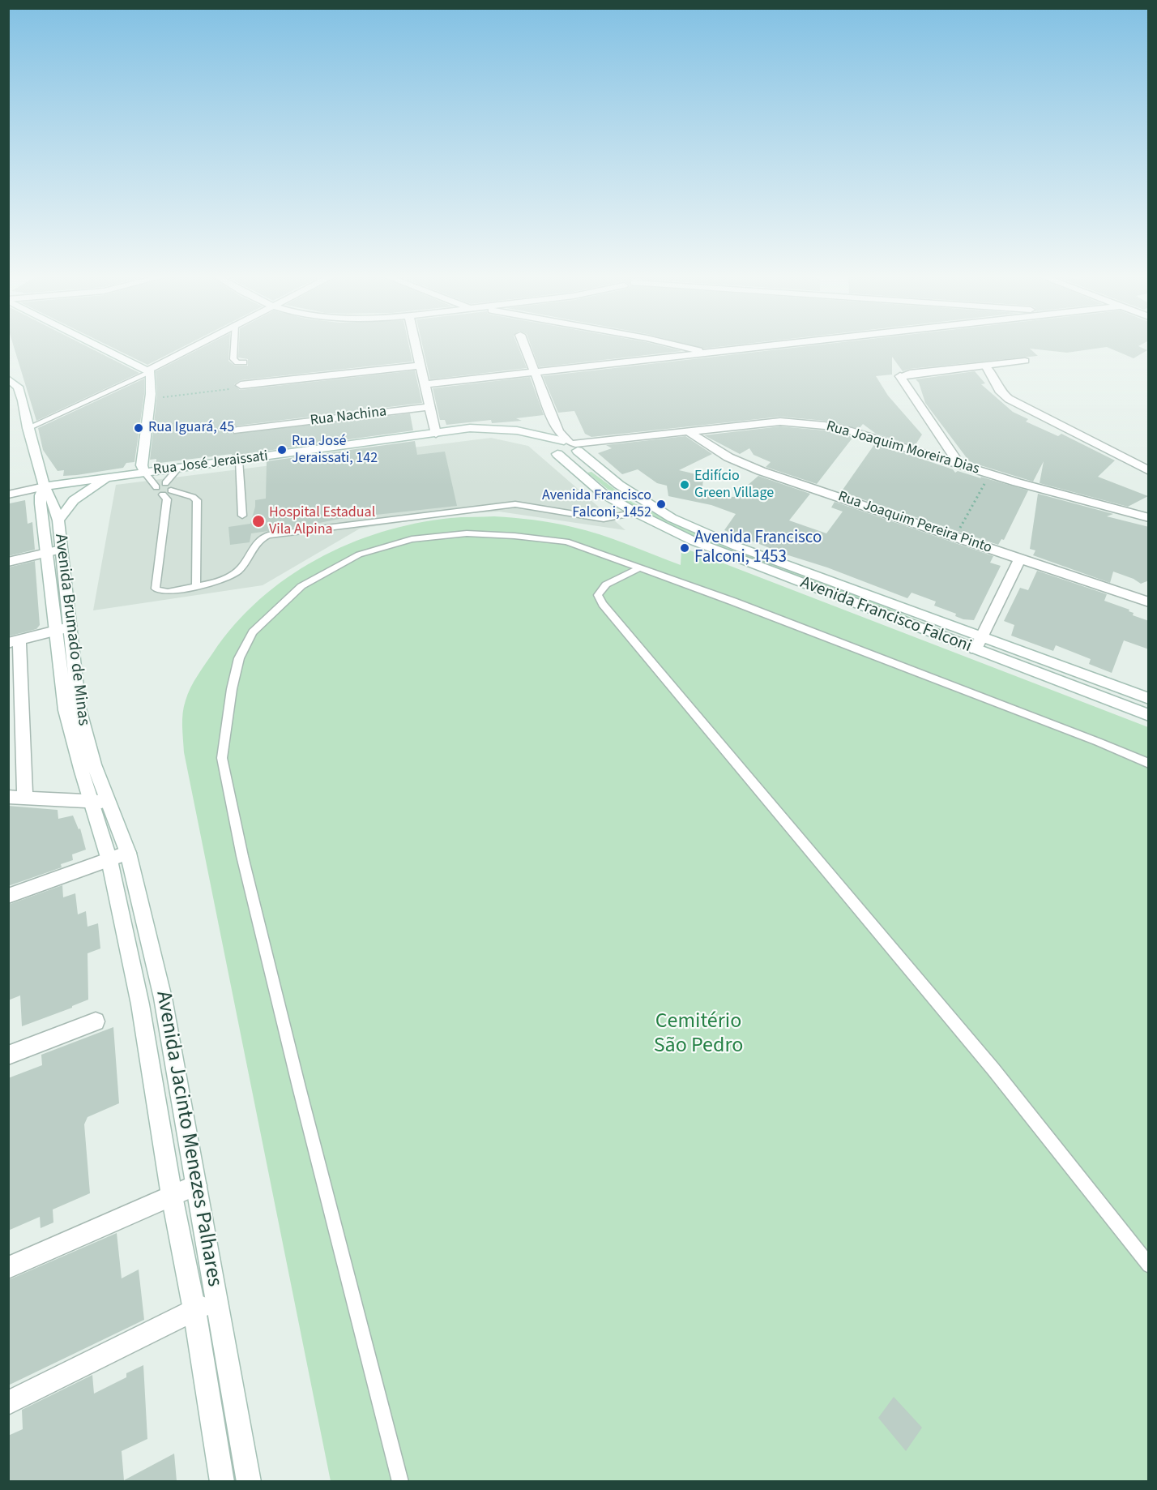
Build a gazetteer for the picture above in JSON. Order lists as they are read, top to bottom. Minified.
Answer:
{"streets":{"street":["Rua Nachina","Rua Joaquim Moreira Dias","Rua José Jeraissati","Rua Joaquim Pereira Pinto","Avenida Francisco Falconi","Avenida Brumado de Minas","Avenida Jacinto Menezes Palhares"]},"crossings":[["Rua Joaquim Moreira Dias","Rua Joaquim Pereira Pinto"],["Rua Joaquim Moreira Dias","Avenida Francisco Falconi"],["Rua José Jeraissati","Avenida Francisco Falconi"],["Rua José Jeraissati","Avenida Brumado de Minas"],["Avenida Brumado de Minas","Avenida Jacinto Menezes Palhares"]],"parks":["Cemitério São Pedro"],"places":["Rua Iguará, 45","Rua José Jeraissati, 142","Edifício Green Village","Avenida Francisco Falconi, 1452","Hospital Estadual Vila Alpina","Avenida Francisco Falconi, 1453"]}
